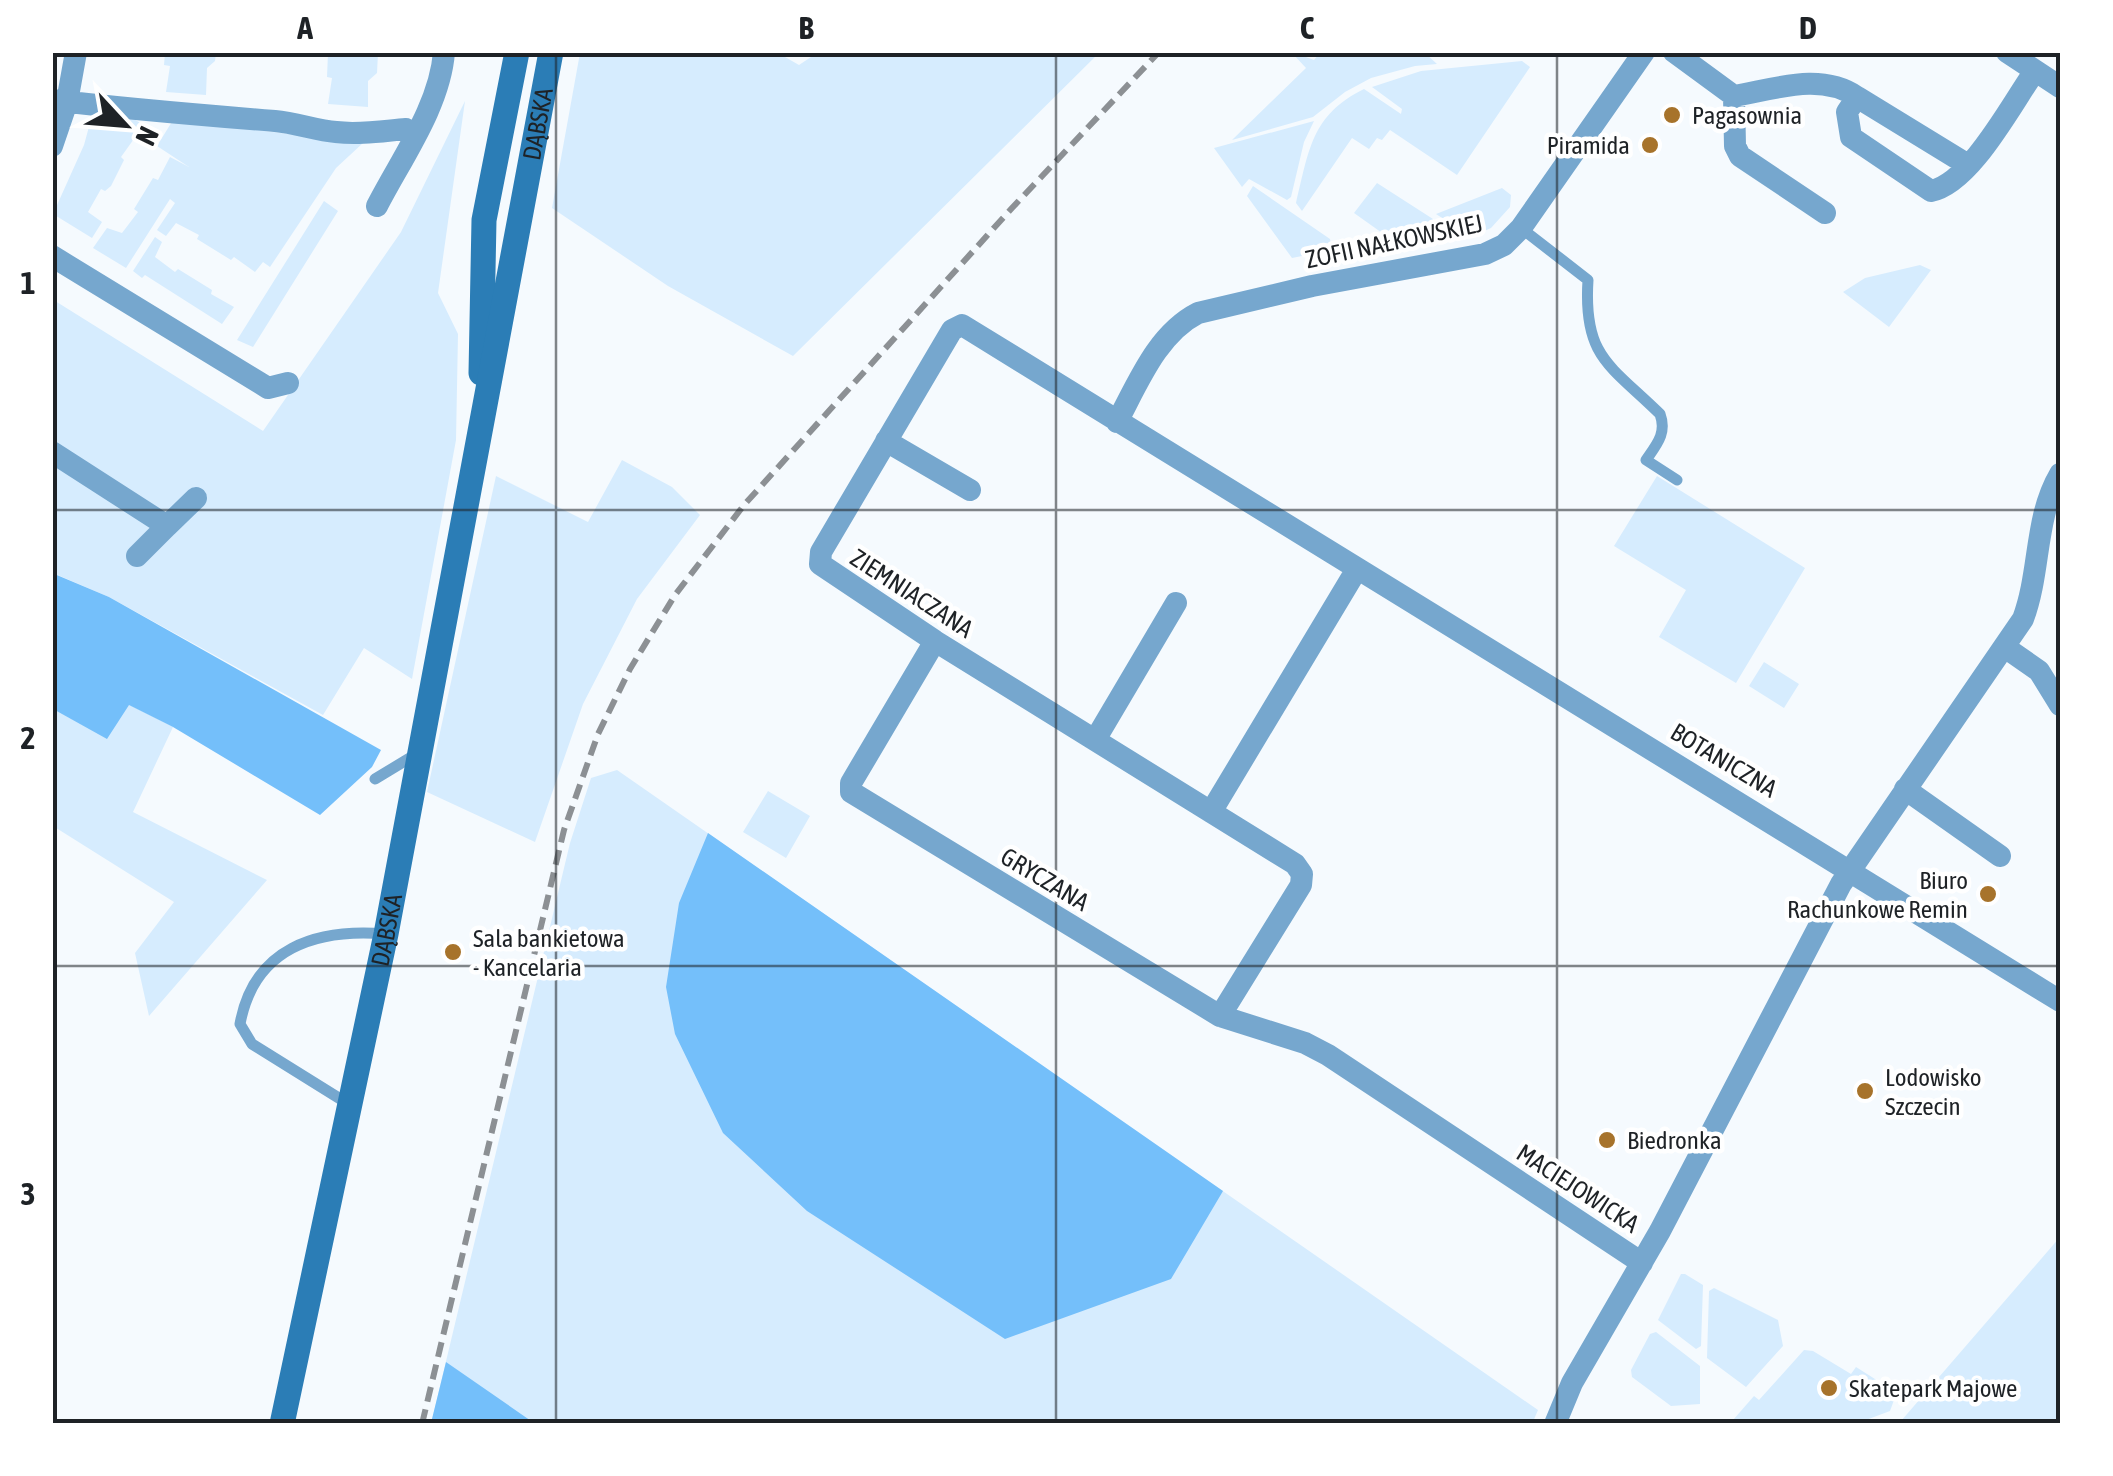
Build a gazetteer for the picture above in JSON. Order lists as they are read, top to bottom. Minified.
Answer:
{"streets":{"street":["DĄBSKA","ZOFII NAŁKOWSKIEJ","ZIEMNIACZANA","BOTANICZNA","GRYCZANA","MACIEJOWICKA"]},"crossings":[["ZOFII NAŁKOWSKIEJ","BOTANICZNA"],["ZIEMNIACZANA","BOTANICZNA"],["ZIEMNIACZANA","GRYCZANA"],["ZIEMNIACZANA","MACIEJOWICKA"],["BOTANICZNA","MACIEJOWICKA"],["GRYCZANA","MACIEJOWICKA"]],"places":["Pagasownia","Piramida","Biuro Rachunkowe Remin","Sala bankietowa - Kancelaria","Lodowisko Szczecin","Biedronka","Skatepark Majowe"],"north":"bottom right","grid":{"columns":["A","B","C","D"],"rows":["1","2","3"]}}
